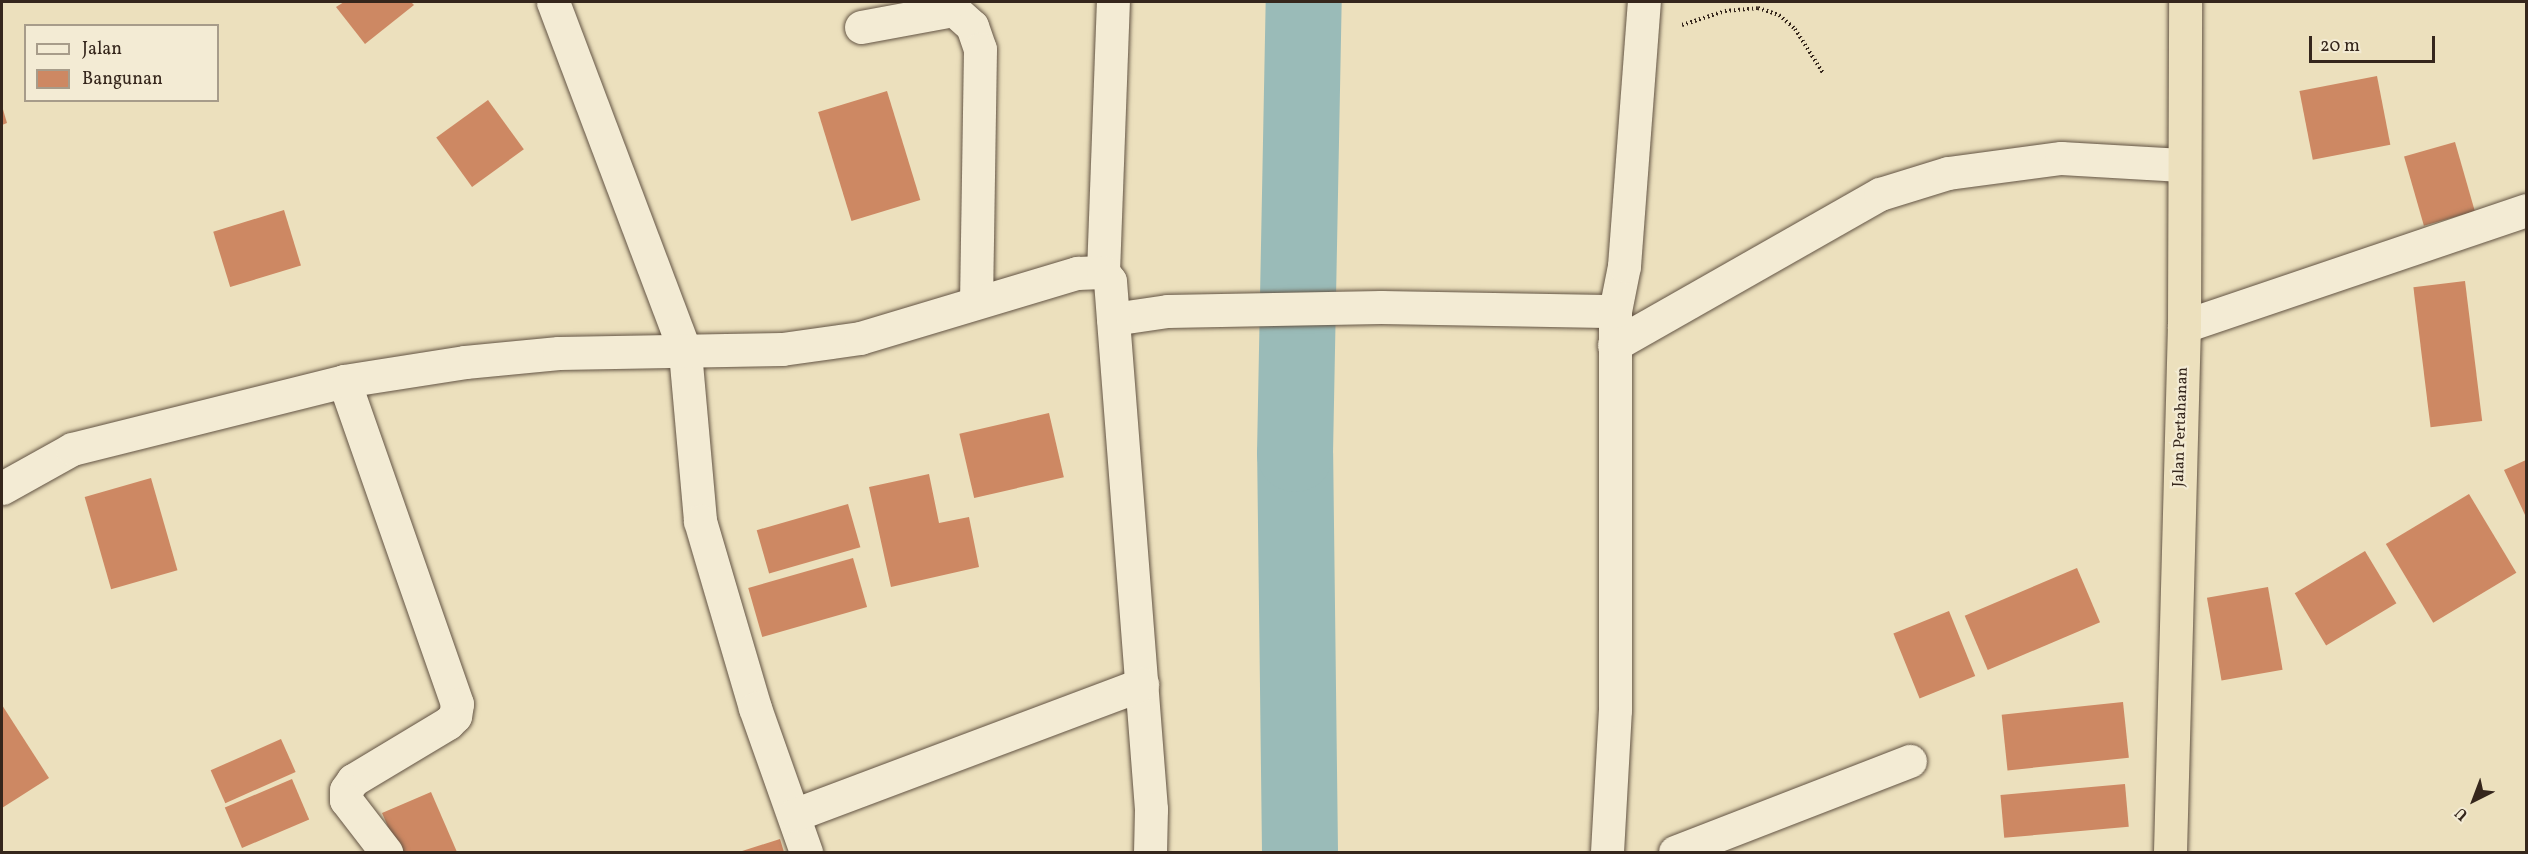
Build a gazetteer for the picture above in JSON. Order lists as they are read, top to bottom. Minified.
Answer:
{"streets":{"highway":["Jalan Pertahanan"]},"legend":["Jalan","Bangunan"],"scale_bar":"20 m","north":"bottom left"}
